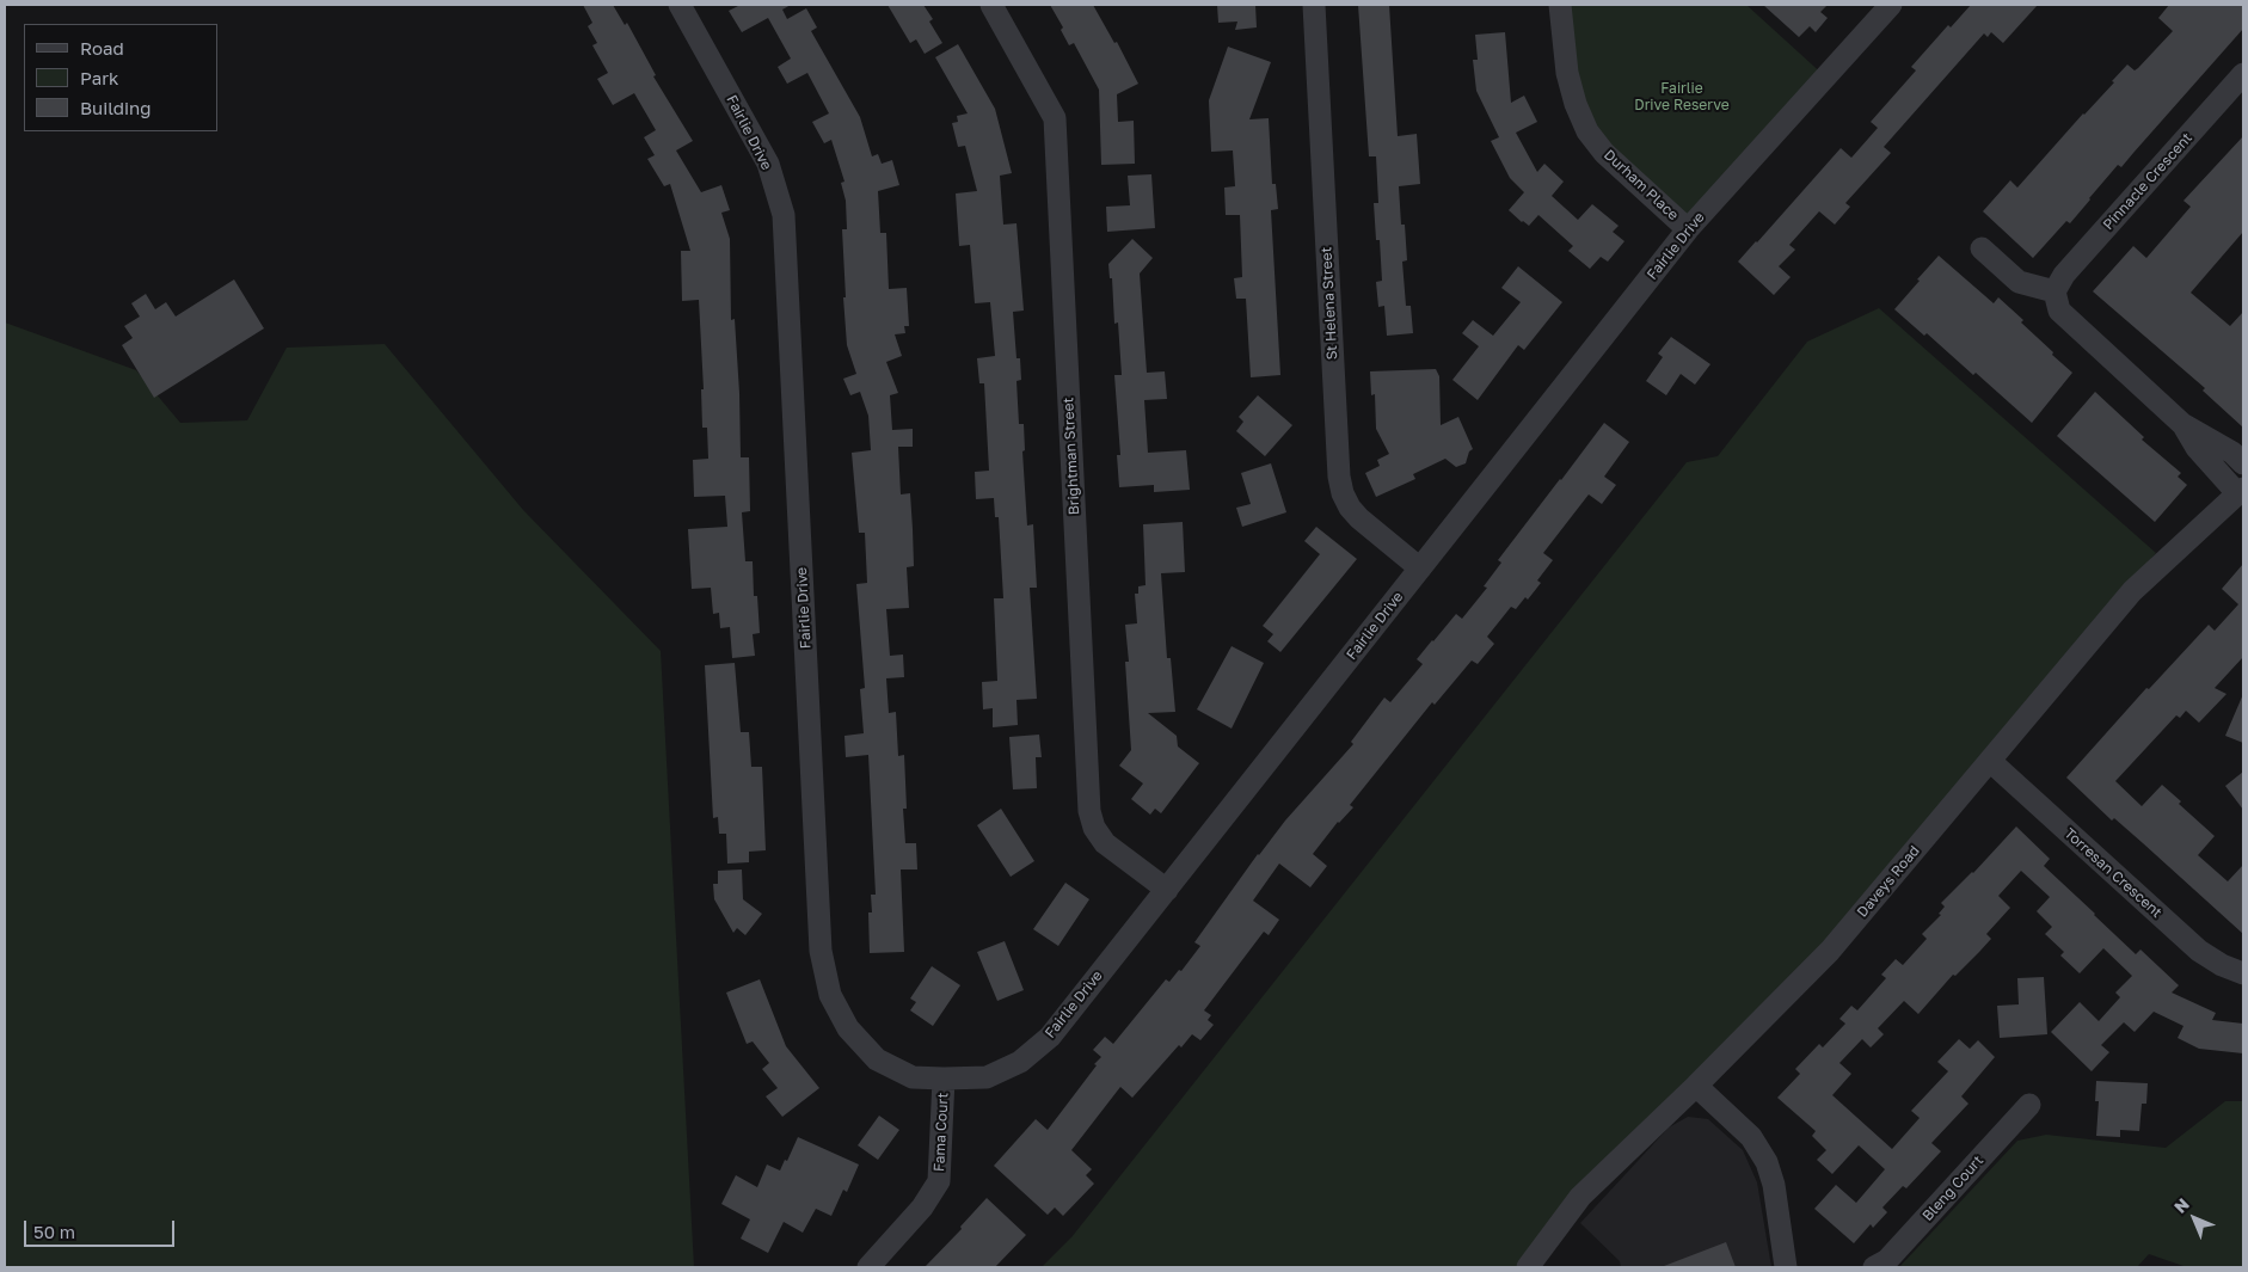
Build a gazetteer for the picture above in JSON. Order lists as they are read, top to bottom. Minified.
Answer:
{"streets":{"street":["Fairlie Drive","Pinnacle Crescent","Durham Place","St Helena Street","Brightman Street","Torresan Crescent","Daveys Road","Fama Court","Bleng Court"]},"crossings":[["Fairlie Drive","Durham Place"],["Fairlie Drive","St Helena Street"],["Fairlie Drive","Brightman Street"],["Fairlie Drive","Fama Court"],["Torresan Crescent","Daveys Road"]],"parks":["Fairlie Drive Reserve"],"legend":["Road","Park","Building"],"scale_bar":"50 m","north":"top left"}
